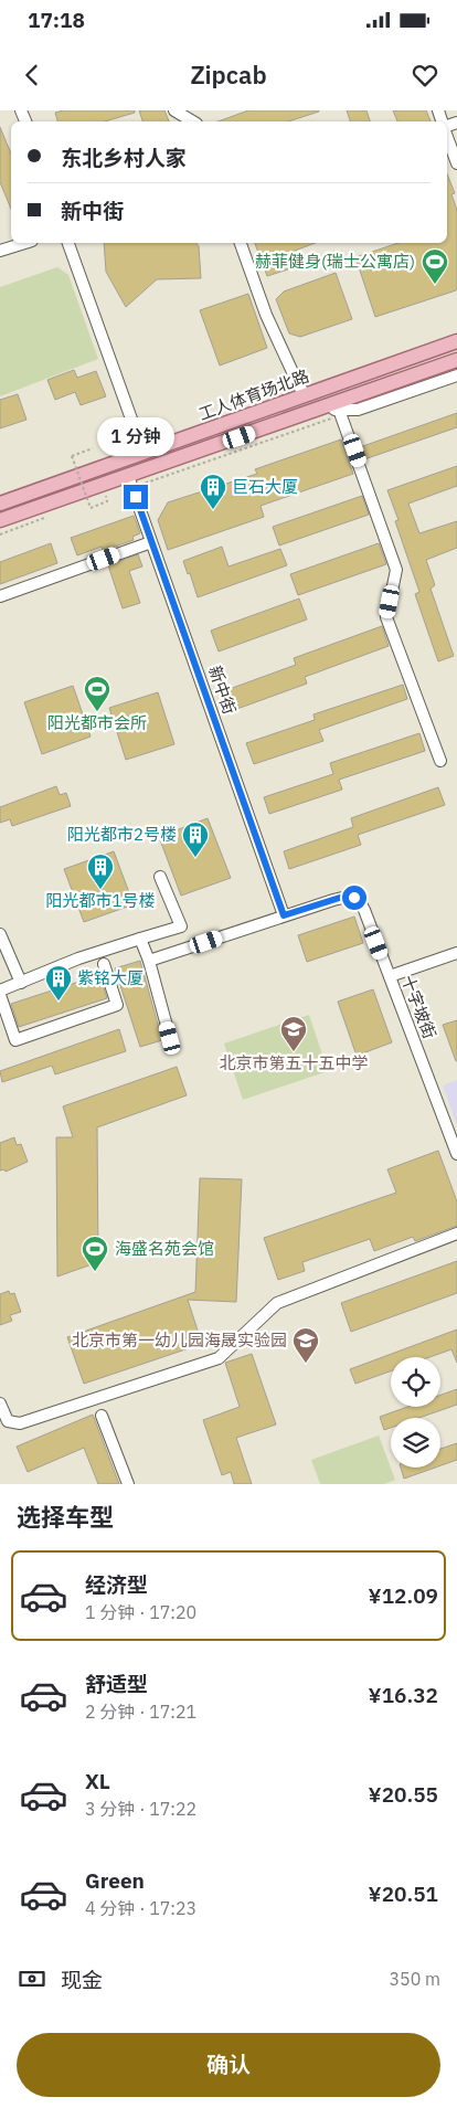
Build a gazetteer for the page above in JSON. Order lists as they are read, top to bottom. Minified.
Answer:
{"streets":{"main road":["工人体育场北路"],"street":["新中街","十字坡街"]},"crossings":[["工人体育场北路","新中街"],["新中街","十字坡街"]],"places":{"sports":["赫菲健身(瑞士公寓店)","阳光都市会所","海盛名苑会馆"],"building":["巨石大厦","阳光都市2号楼","阳光都市1号楼","紫铭大厦"],"school or university":["北京市第五十五中学","北京市第一幼儿园海晟实验园"]},"page":{"status":"17:18","header":"Zipcab","banner":["东北乡村人家","新中街"],"bubble":"1 分钟","heading":"选择车型","list":[{"name":"经济型","note":"1 分钟 · 17:20","value":"¥12.09"},{"name":"舒适型","note":"2 分钟 · 17:21","value":"¥16.32"},{"name":"XL","note":"3 分钟 · 17:22","value":"¥20.55"},{"name":"Green","note":"4 分钟 · 17:23","value":"¥20.51"}],"pay":["现金","350 m"],"buttons":"确认"}}
